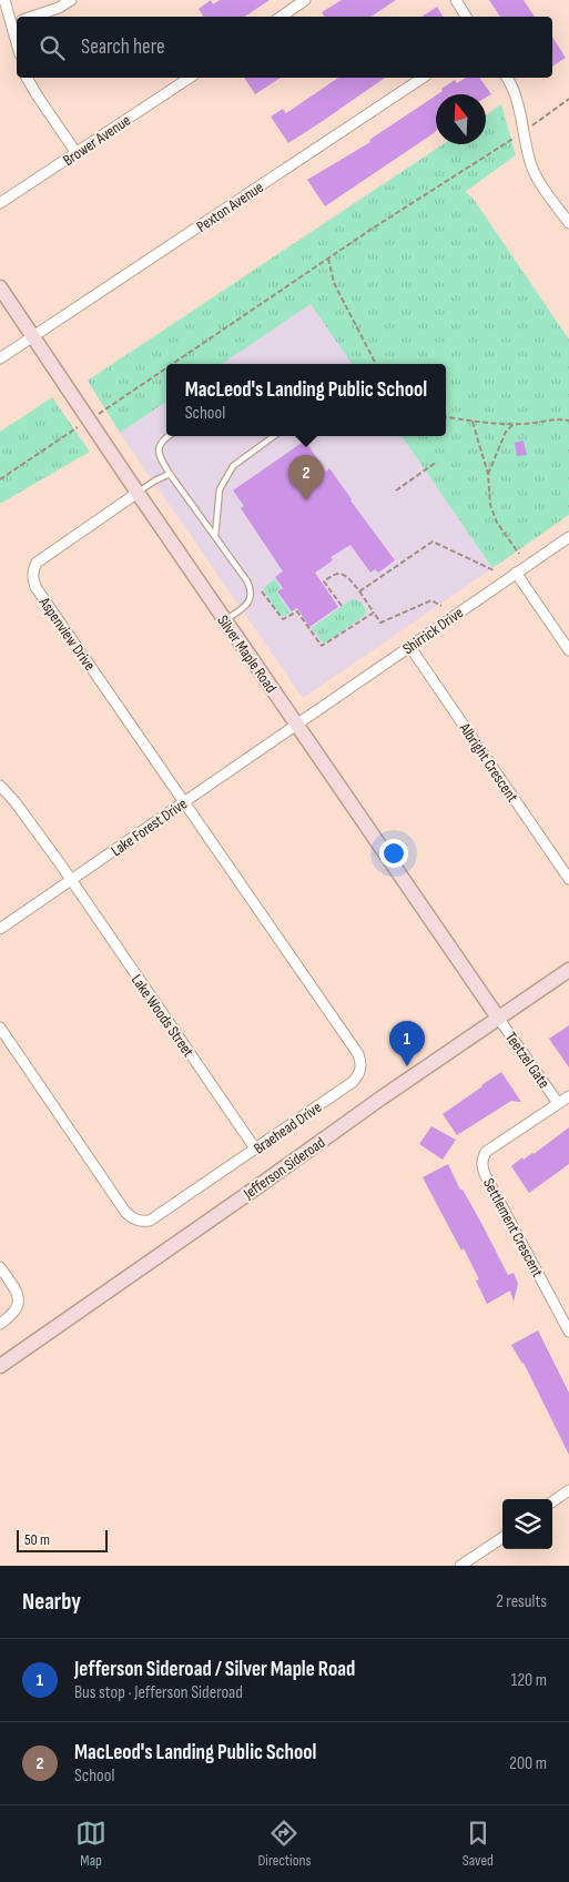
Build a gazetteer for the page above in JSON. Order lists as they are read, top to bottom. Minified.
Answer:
{"streets":{"street":["Brower Avenue","Pexton Avenue","Shirrick Drive","Aspenview Drive","Silver Maple Road","Albright Crescent","Lake Forest Drive","Lake Woods Street","Teetzel Gate","Braehead Drive","Jefferson Sideroad","Settlement Crescent"]},"crossings":[["Pexton Avenue","Silver Maple Road"],["Shirrick Drive","Silver Maple Road"],["Shirrick Drive","Albright Crescent"],["Shirrick Drive","Lake Forest Drive"],["Aspenview Drive","Silver Maple Road"],["Aspenview Drive","Lake Forest Drive"],["Aspenview Drive","Braehead Drive"],["Silver Maple Road","Lake Forest Drive"],["Silver Maple Road","Teetzel Gate"],["Silver Maple Road","Jefferson Sideroad"],["Lake Forest Drive","Lake Woods Street"],["Lake Forest Drive","Braehead Drive"],["Lake Woods Street","Braehead Drive"],["Teetzel Gate","Jefferson Sideroad"],["Teetzel Gate","Settlement Crescent"]],"scale_bar":"50 m","north":"top","page":{"search":"Search here","popup":["MacLeod's Landing Public School","School"],"pins":["2","1"],"scale":"50 m","heading":["Nearby","2 results"],"list":[{"mark":"1","name":"Jefferson Sideroad / Silver Maple Road","note":"Bus stop · Jefferson Sideroad","value":"120 m"},{"mark":"2","name":"MacLeod's Landing Public School","note":"School","value":"200 m"}],"nav":["Map","Directions","Saved"]}}
